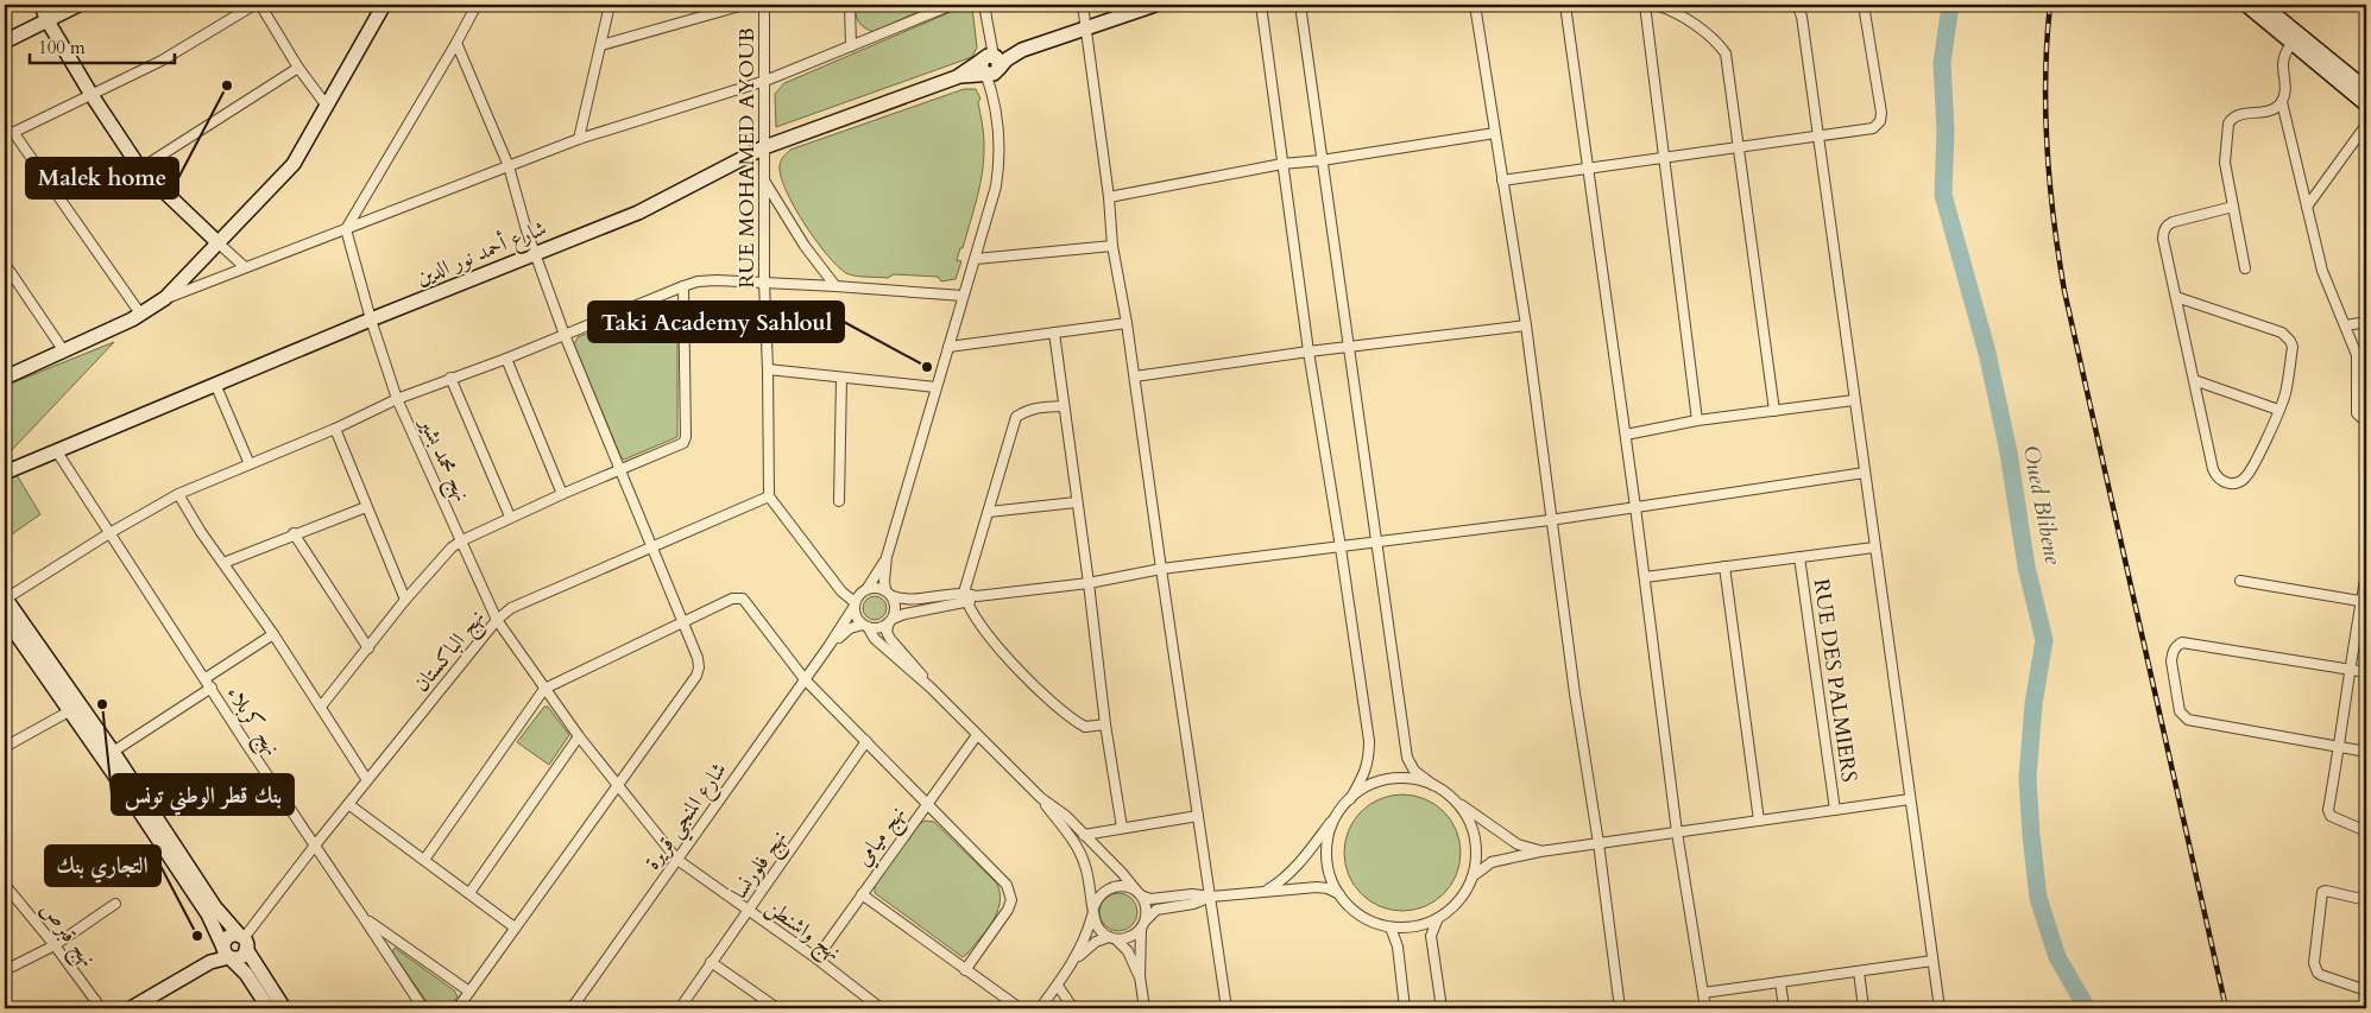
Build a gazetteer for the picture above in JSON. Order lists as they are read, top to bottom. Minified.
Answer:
{"streets":{"street":["RUE MOHAMED AYOUB","شارع أحمد نور الدين","نهج محمد بشير","نهج الباكستان","RUE DES PALMIERS","نهج كربلاء","شارع المنجي قريرة","نهج ميامي","نهج فلورنسا","نهج واشنطن","نهج قبرص"]},"crossings":[["RUE MOHAMED AYOUB","شارع أحمد نور الدين"],["RUE MOHAMED AYOUB","نهج الباكستان"],["شارع أحمد نور الدين","نهج محمد بشير"],["شارع أحمد نور الدين","نهج كربلاء"],["نهج محمد بشير","نهج الباكستان"],["نهج محمد بشير","نهج واشنطن"],["نهج الباكستان","نهج كربلاء"],["شارع المنجي قريرة","نهج واشنطن"],["نهج ميامي","نهج واشنطن"],["نهج فلورنسا","نهج واشنطن"]],"water":["Oued Blibene"],"places":["Malek home","Taki Academy Sahloul","بنك قطر الوطني تونس","التجاري بنك"],"scale_bar":"100 m"}
